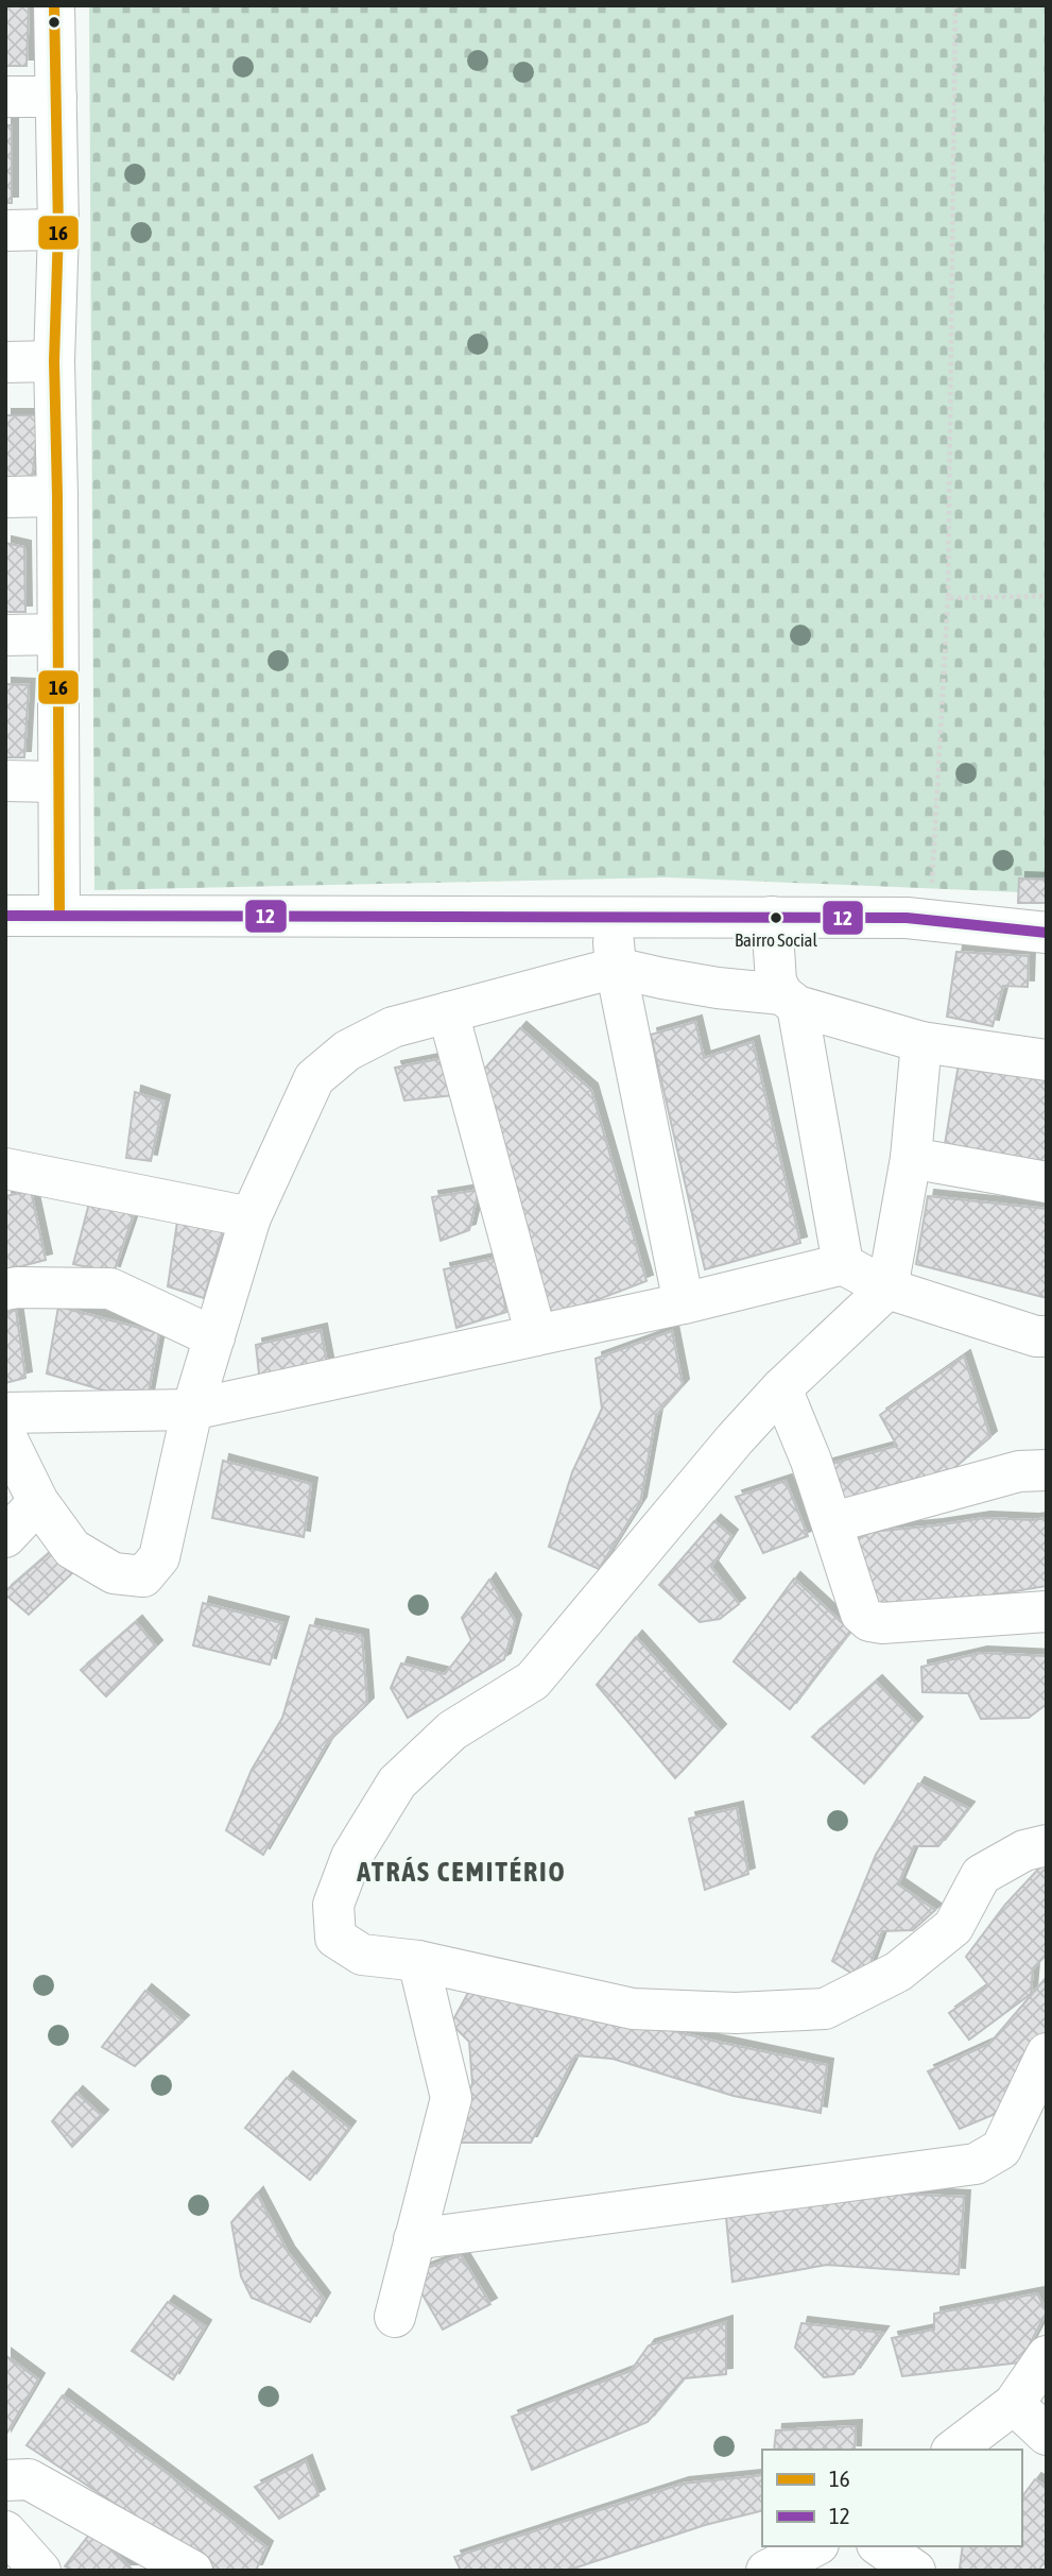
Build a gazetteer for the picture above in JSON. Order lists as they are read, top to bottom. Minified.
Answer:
{"districts":["ATRÁS CEMITÉRIO"],"places":["Bairro Social"],"lines":["transit line 16","transit line 12"],"legend":["16","12"]}
